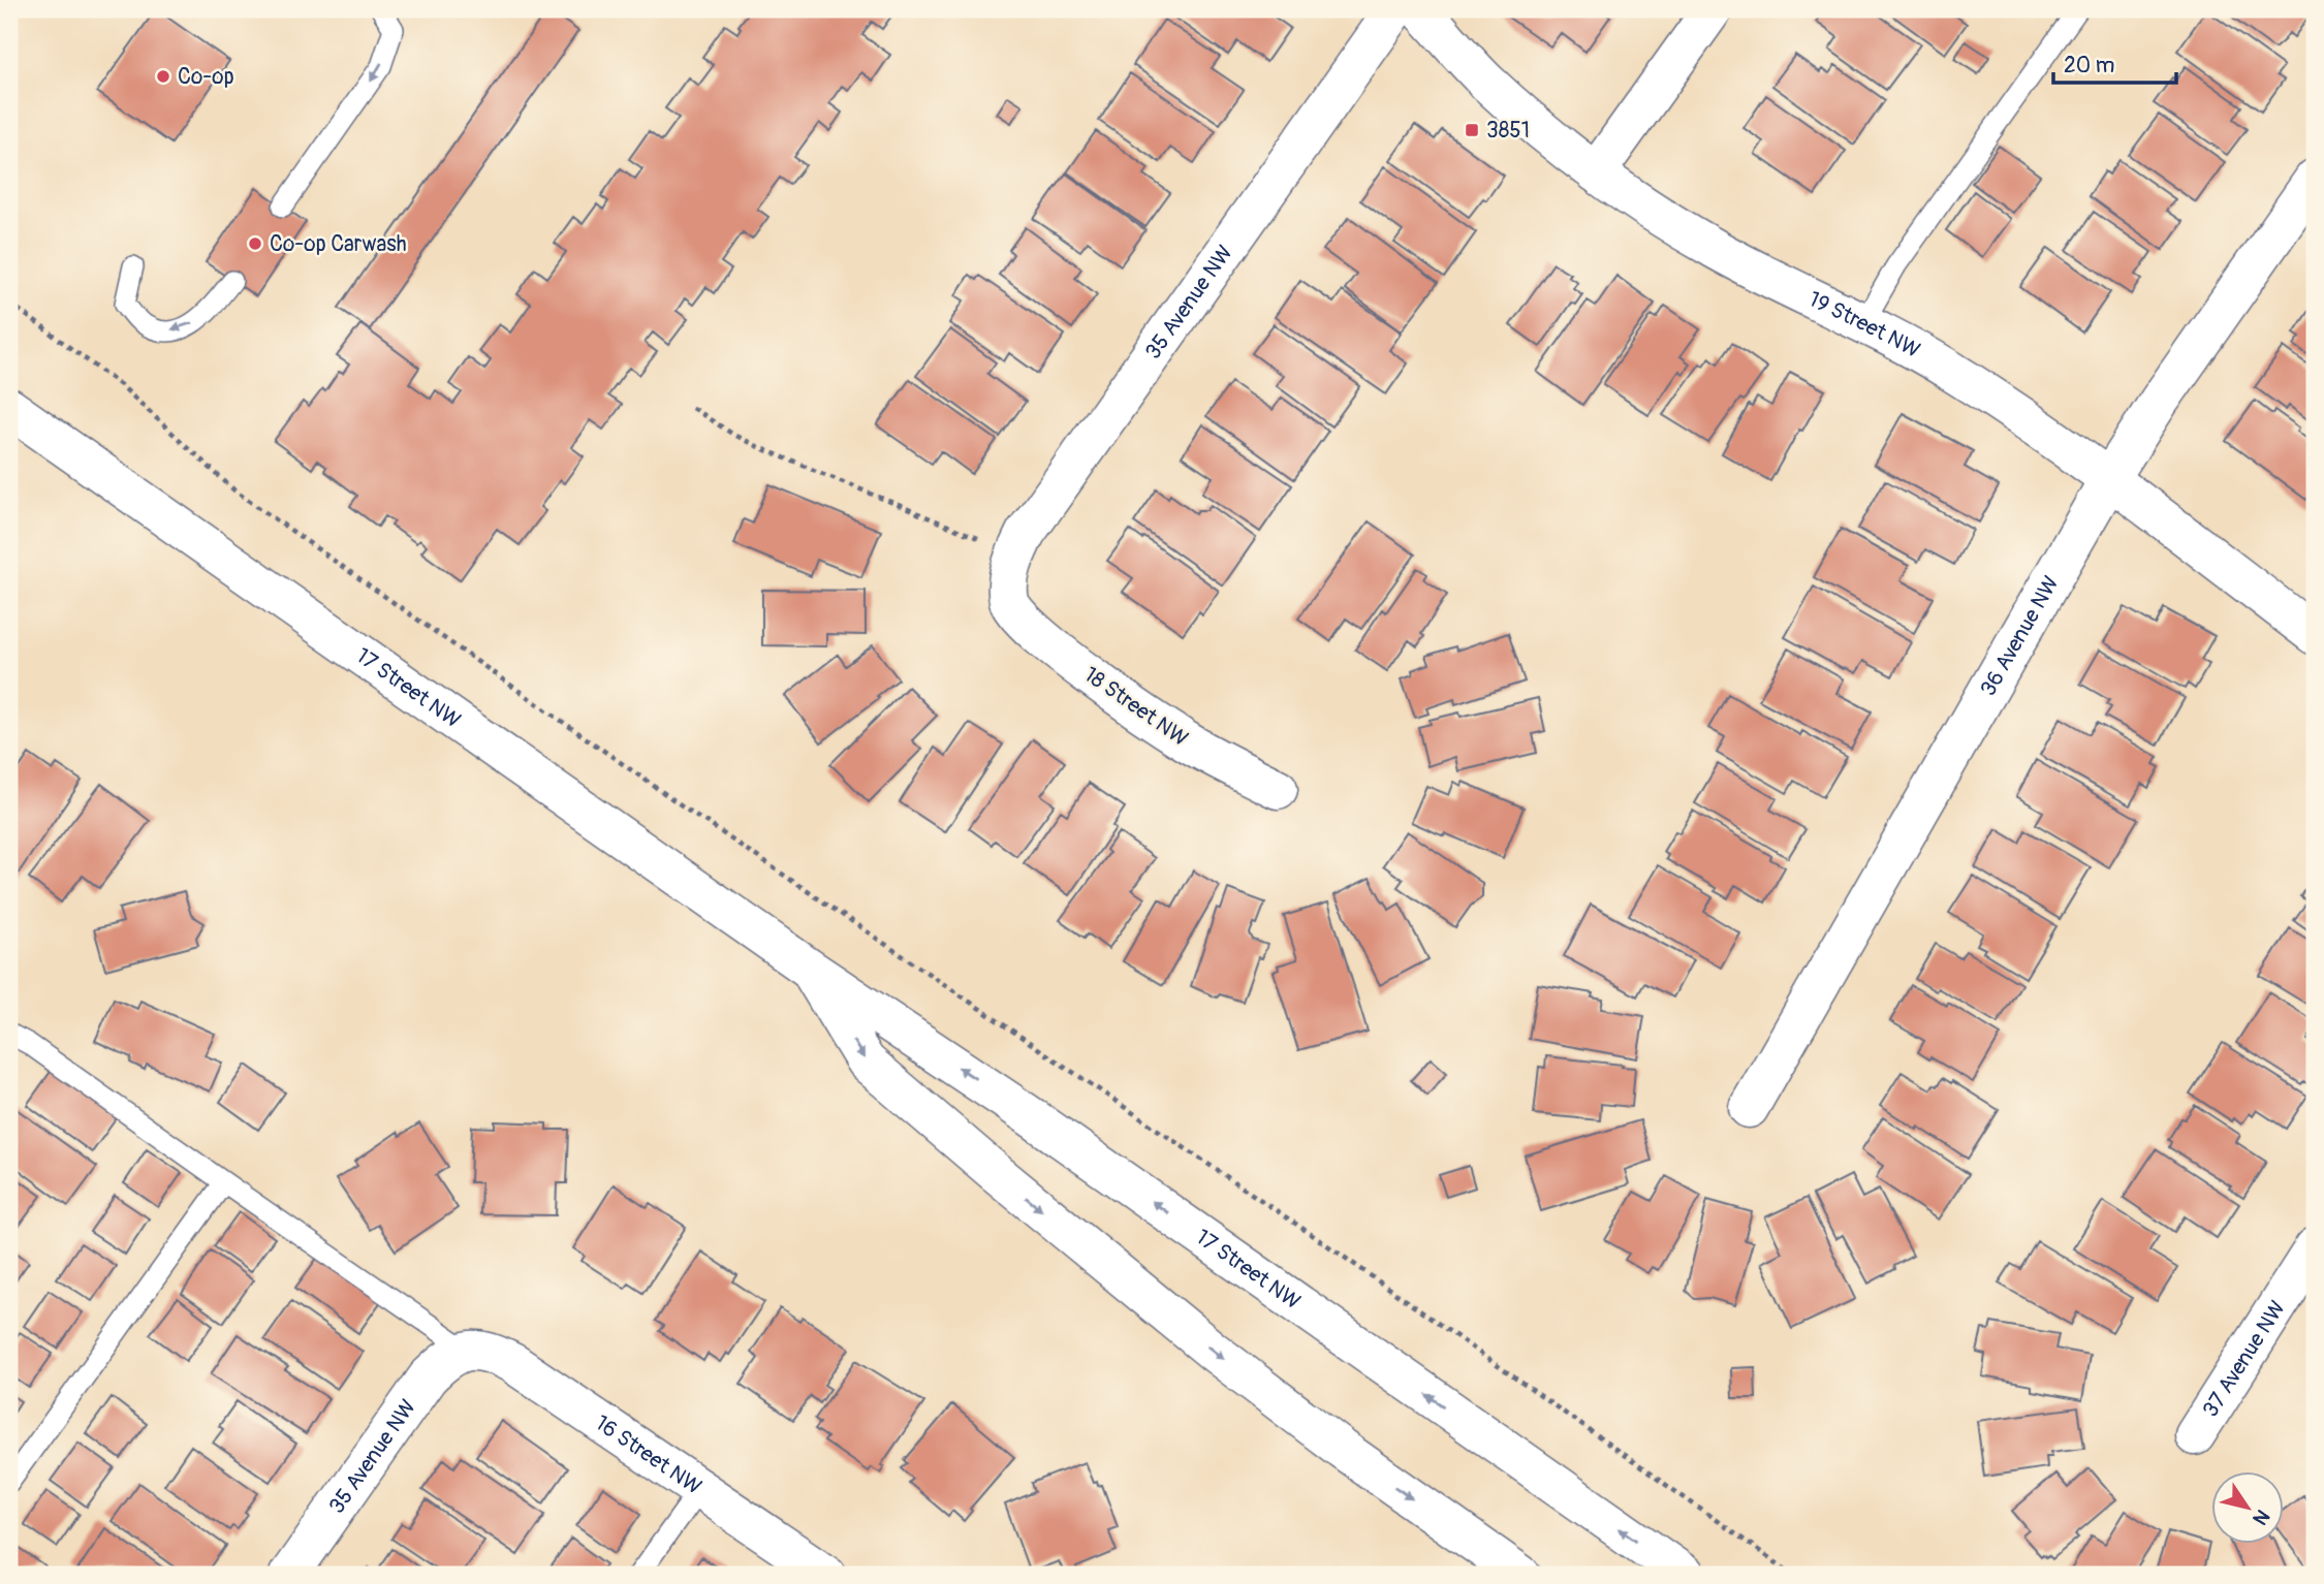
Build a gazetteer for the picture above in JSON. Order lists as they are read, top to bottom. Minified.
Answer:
{"streets":{"street":["35 Avenue NW","19 Street NW","36 Avenue NW","17 Street NW","18 Street NW","37 Avenue NW","16 Street NW"]},"crossings":[["35 Avenue NW","18 Street NW"],["35 Avenue NW","16 Street NW"],["19 Street NW","36 Avenue NW"]],"places":{"other":["Co-op","Co-op Carwash"],"transit":["3851"]},"scale_bar":"20 m","north":"bottom right"}
